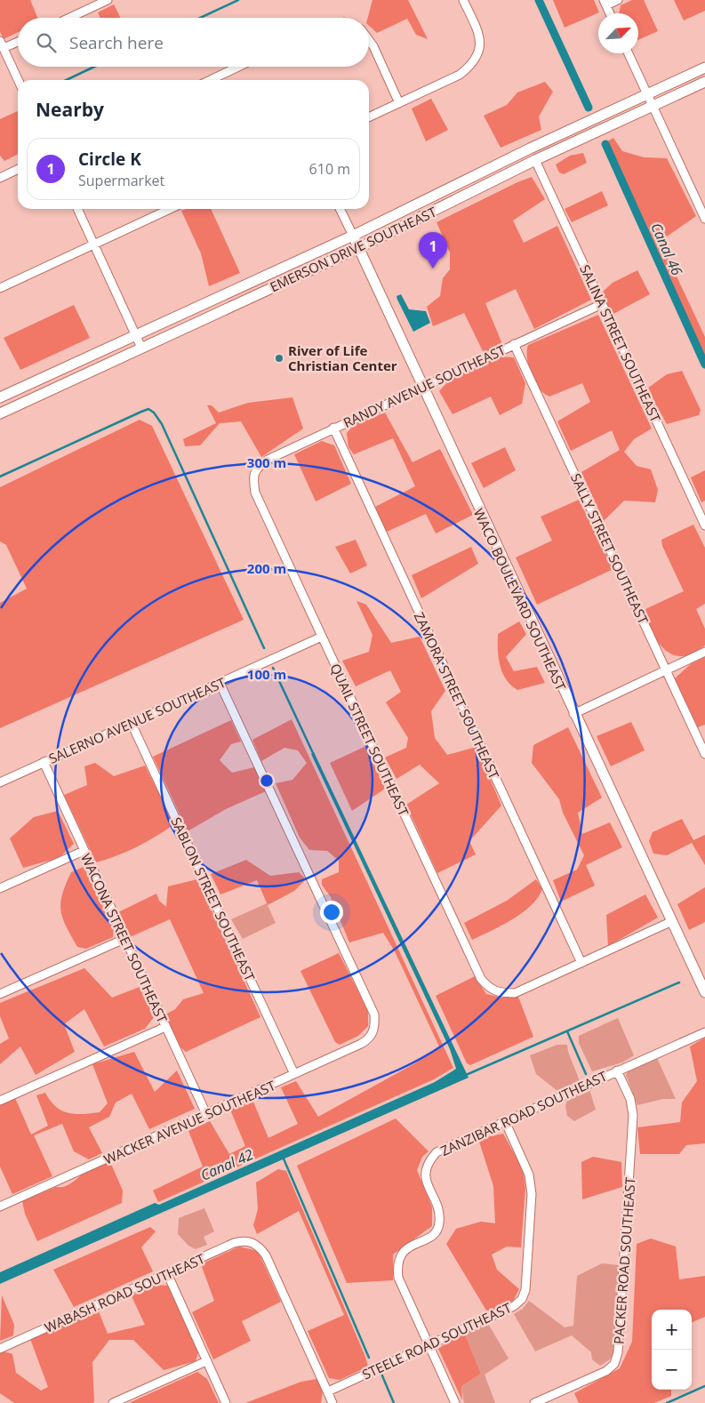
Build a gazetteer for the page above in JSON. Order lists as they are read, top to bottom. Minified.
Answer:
{"streets":{"street":["EMERSON DRIVE SOUTHEAST","SALINA STREET SOUTHEAST","RANDY AVENUE SOUTHEAST","SALLY STREET SOUTHEAST","WACO BOULEVARD SOUTHEAST","ZAMORA STREET SOUTHEAST","SALERNO AVENUE SOUTHEAST","QUAIL STREET SOUTHEAST","SABLON STREET SOUTHEAST","WACONA STREET SOUTHEAST","ZANZIBAR ROAD SOUTHEAST","WACKER AVENUE SOUTHEAST","PACKER ROAD SOUTHEAST","WABASH ROAD SOUTHEAST","STEELE ROAD SOUTHEAST"]},"crossings":[["EMERSON DRIVE SOUTHEAST","SALINA STREET SOUTHEAST"],["EMERSON DRIVE SOUTHEAST","WACO BOULEVARD SOUTHEAST"],["SALINA STREET SOUTHEAST","RANDY AVENUE SOUTHEAST"],["RANDY AVENUE SOUTHEAST","SALLY STREET SOUTHEAST"],["RANDY AVENUE SOUTHEAST","WACO BOULEVARD SOUTHEAST"],["RANDY AVENUE SOUTHEAST","ZAMORA STREET SOUTHEAST"],["RANDY AVENUE SOUTHEAST","QUAIL STREET SOUTHEAST"],["ZAMORA STREET SOUTHEAST","QUAIL STREET SOUTHEAST"],["SALERNO AVENUE SOUTHEAST","QUAIL STREET SOUTHEAST"],["SALERNO AVENUE SOUTHEAST","SABLON STREET SOUTHEAST"],["SALERNO AVENUE SOUTHEAST","WACONA STREET SOUTHEAST"],["SALERNO AVENUE SOUTHEAST","WACKER AVENUE SOUTHEAST"],["SABLON STREET SOUTHEAST","WACKER AVENUE SOUTHEAST"],["WACONA STREET SOUTHEAST","WACKER AVENUE SOUTHEAST"],["ZANZIBAR ROAD SOUTHEAST","PACKER ROAD SOUTHEAST"],["ZANZIBAR ROAD SOUTHEAST","STEELE ROAD SOUTHEAST"],["WABASH ROAD SOUTHEAST","STEELE ROAD SOUTHEAST"]],"water":["Canal 46","Canal 42"],"places":["River of Life Christian Center"],"north":"top right","page":{"search":"Search here","heading":"Nearby","list":[{"mark":"1","name":"Circle K","note":"Supermarket","value":"610 m"}],"pins":"1","map_buttons":["+","−"]},"rings":["300 m","200 m","100 m"]}
